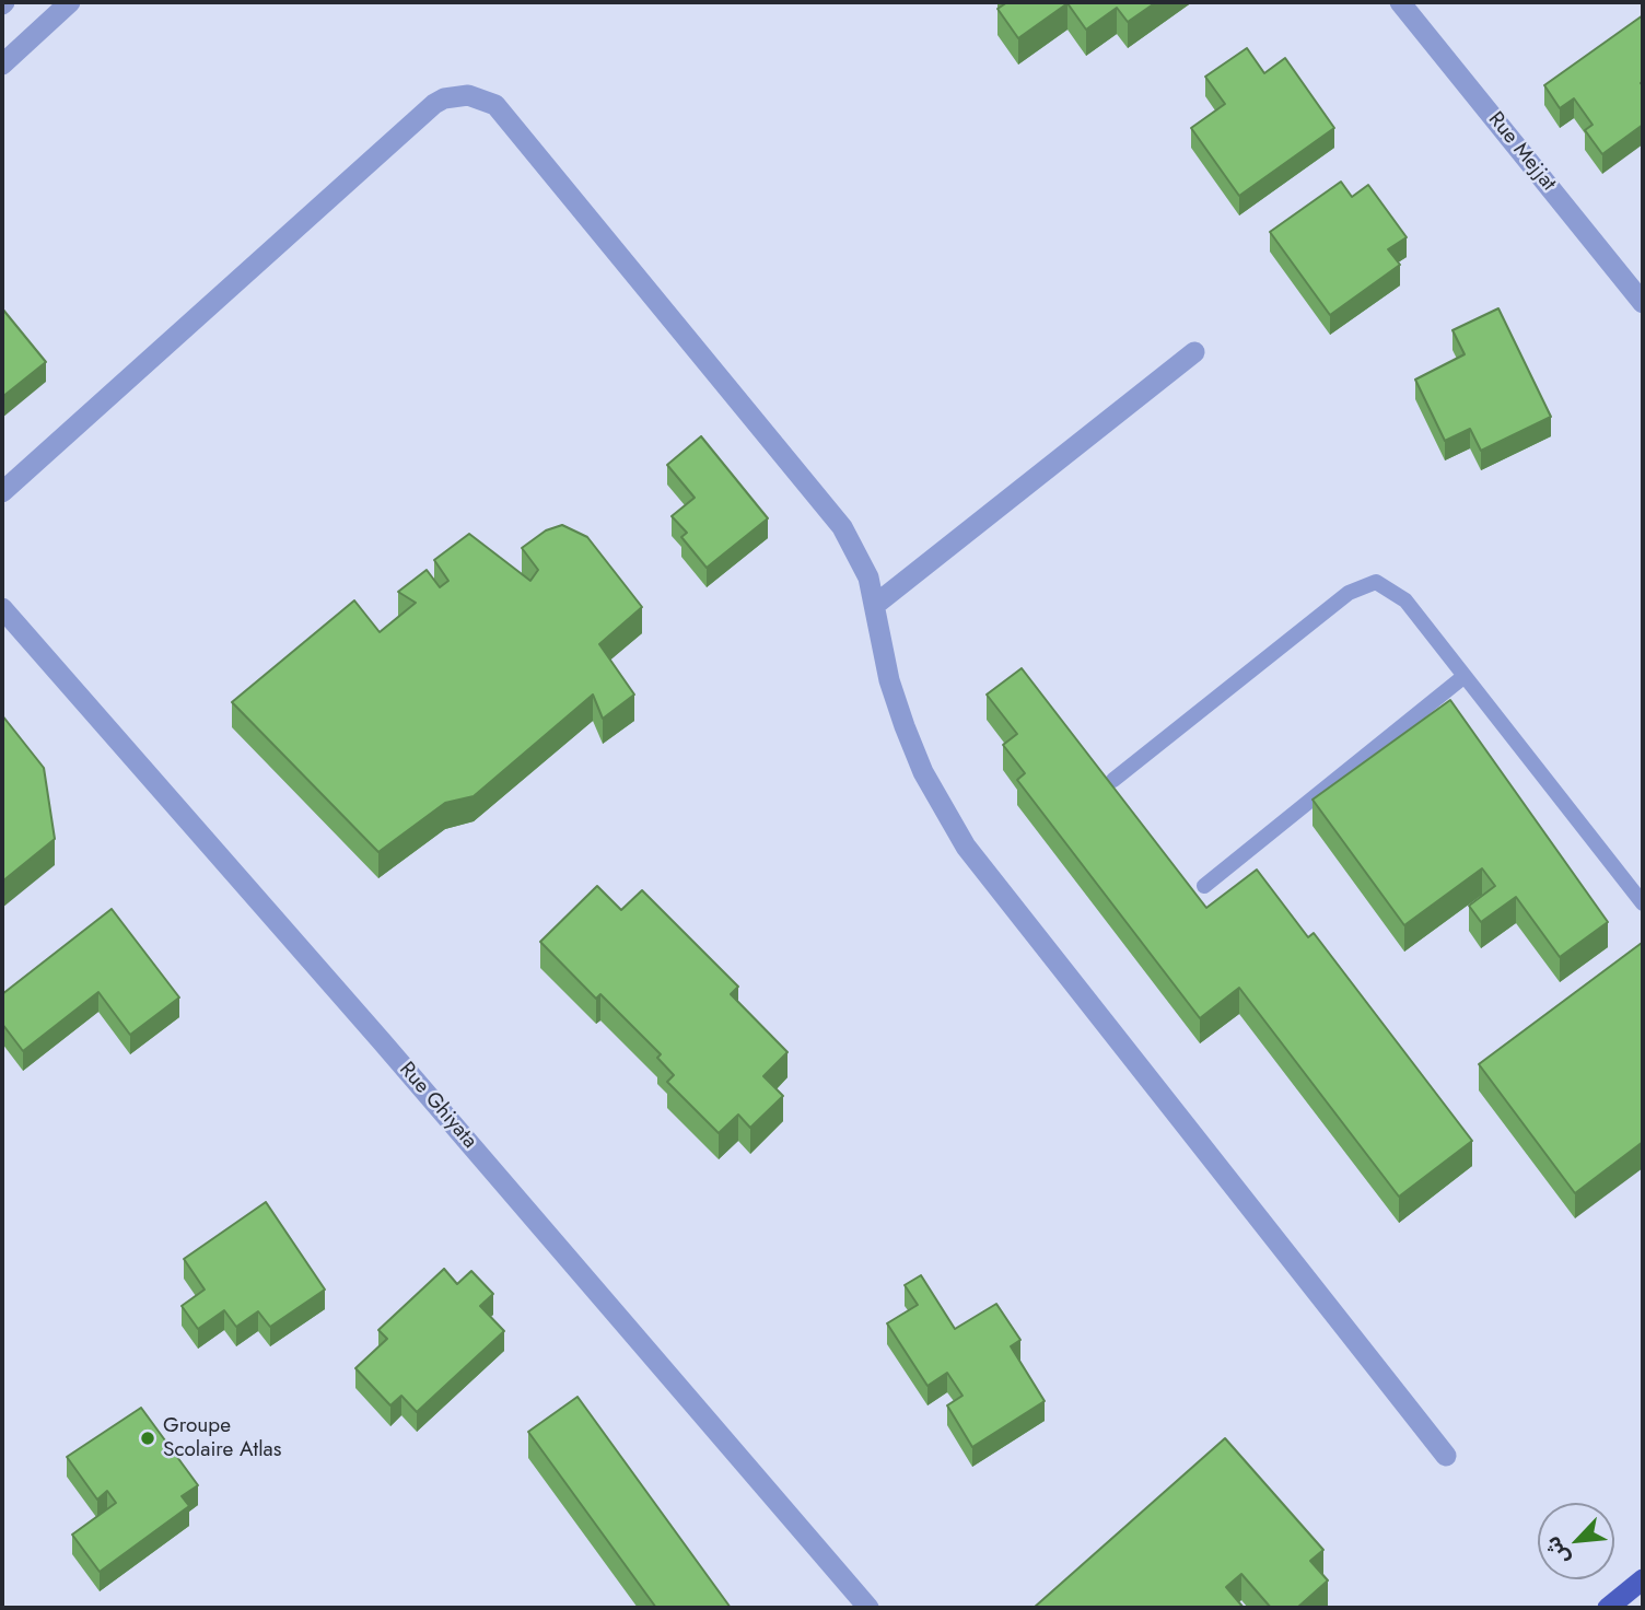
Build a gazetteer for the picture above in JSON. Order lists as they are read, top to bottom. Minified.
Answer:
{"streets":{"street":["Rue Mejjat","Rue Ghiyata"]},"places":["Groupe Scolaire Atlas"],"north":"bottom left"}
